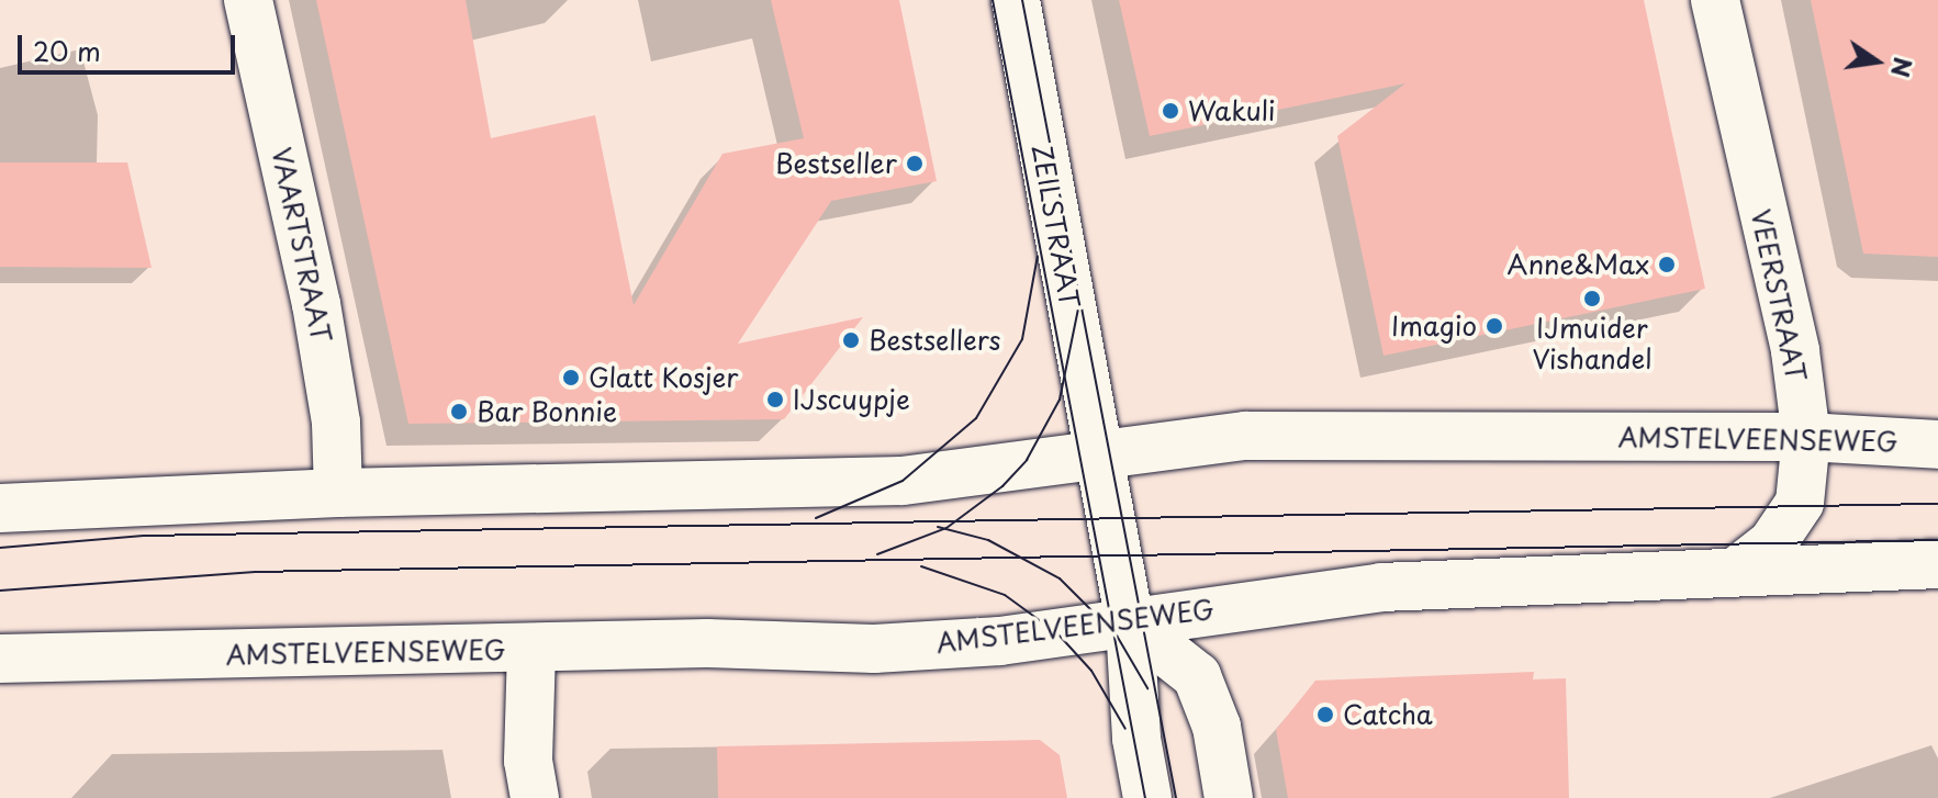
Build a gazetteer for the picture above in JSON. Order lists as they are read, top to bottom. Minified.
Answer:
{"streets":{"main road":["ZEILSTRAAT","VAARTSTRAAT","VEERSTRAAT","AMSTELVEENSEWEG"]},"crossings":[["ZEILSTRAAT","AMSTELVEENSEWEG"],["VAARTSTRAAT","AMSTELVEENSEWEG"],["VEERSTRAAT","AMSTELVEENSEWEG"]],"places":["Wakuli","Bestseller","Anne&Max","IJmuider Vishandel","Imagio","Bestsellers","Glatt Kosjer","IJscuypje","Bar Bonnie","Catcha"],"scale_bar":"20 m","north":"right"}
